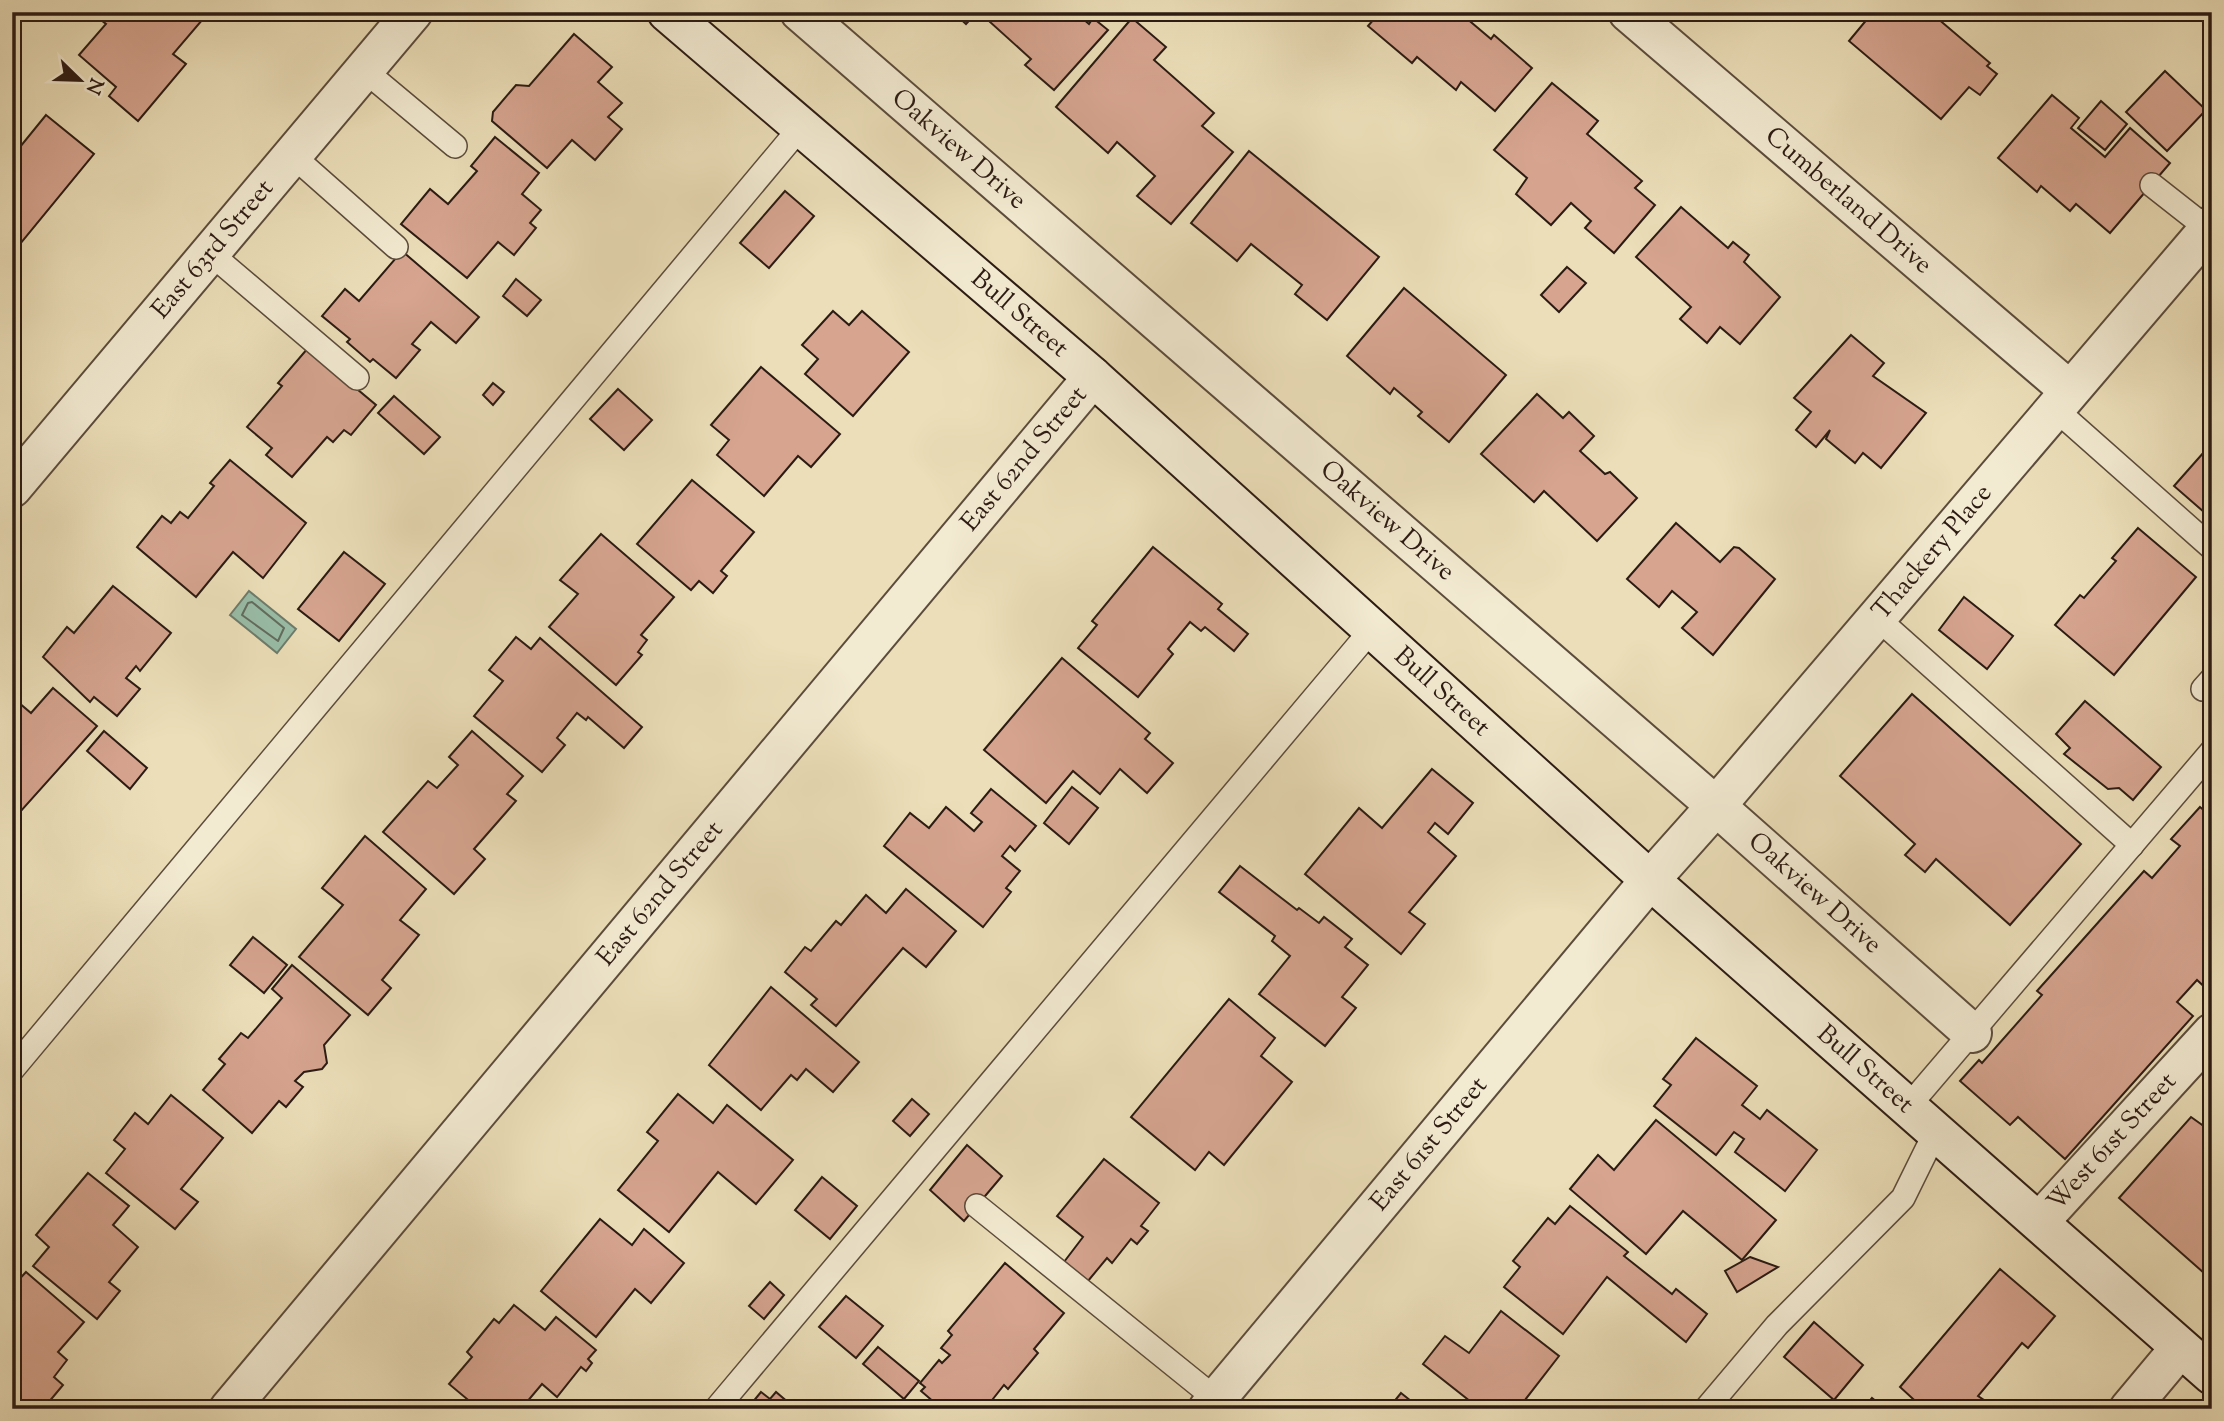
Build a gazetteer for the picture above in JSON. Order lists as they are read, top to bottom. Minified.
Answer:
{"streets":{"street":["Oakview Drive","Cumberland Drive","East 63rd Street","Bull Street","East 62nd Street","Thackery Place","West 61st Street","East 61st Street"]},"crossings":[["Oakview Drive","Thackery Place"],["Cumberland Drive","Thackery Place"],["Bull Street","East 62nd Street"],["Bull Street","Thackery Place"],["Bull Street","West 61st Street"],["Bull Street","East 61st Street"],["Thackery Place","East 61st Street"]],"north":"bottom right"}
